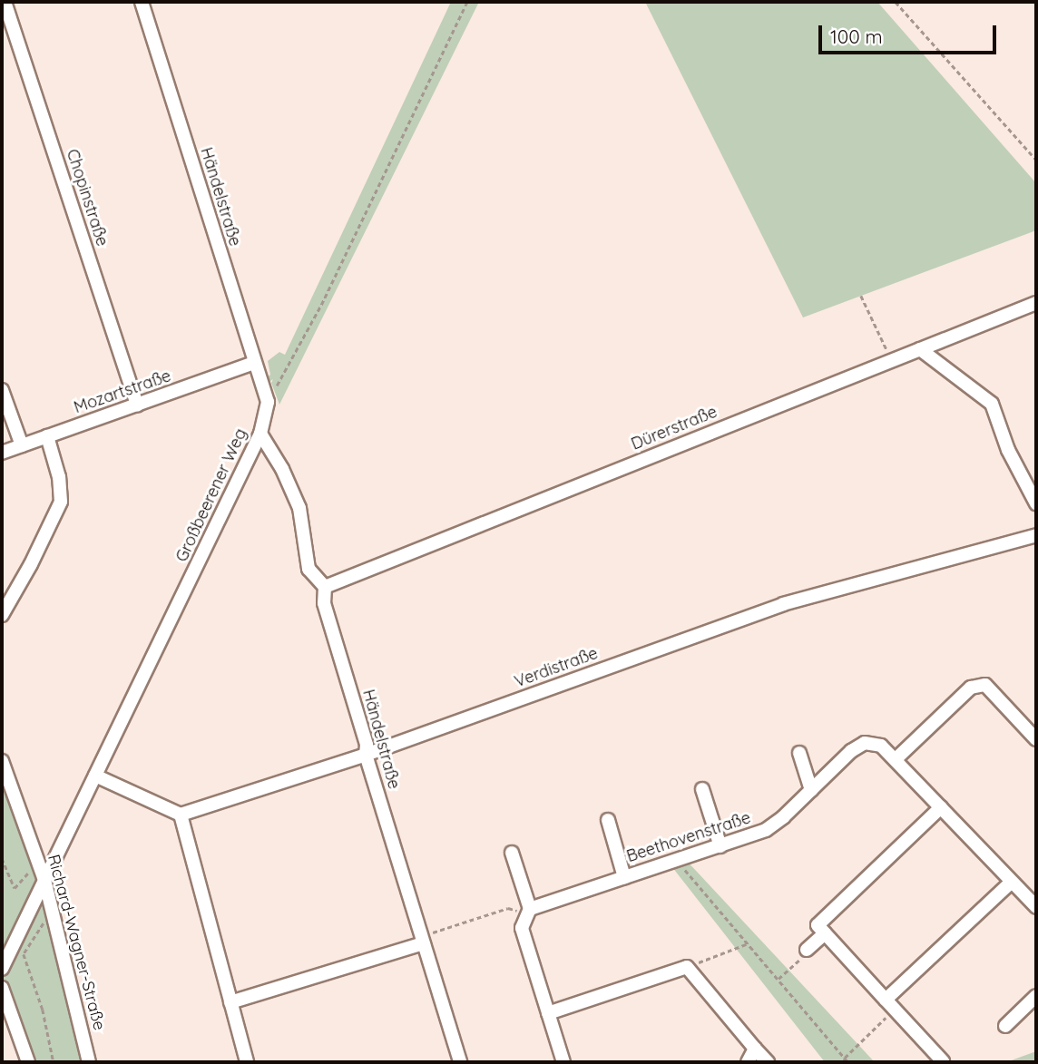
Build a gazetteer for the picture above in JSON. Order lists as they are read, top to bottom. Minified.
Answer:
{"streets":{"street":["Händelstraße","Chopinstraße","Mozartstraße","Dürerstraße","Großbeerener Weg","Verdistraße","Beethovenstraße","Richard-Wagner-Straße"]},"crossings":[["Händelstraße","Mozartstraße"],["Händelstraße","Dürerstraße"],["Händelstraße","Großbeerener Weg"],["Händelstraße","Verdistraße"],["Chopinstraße","Mozartstraße"],["Großbeerener Weg","Richard-Wagner-Straße"]],"scale_bar":"100 m"}
